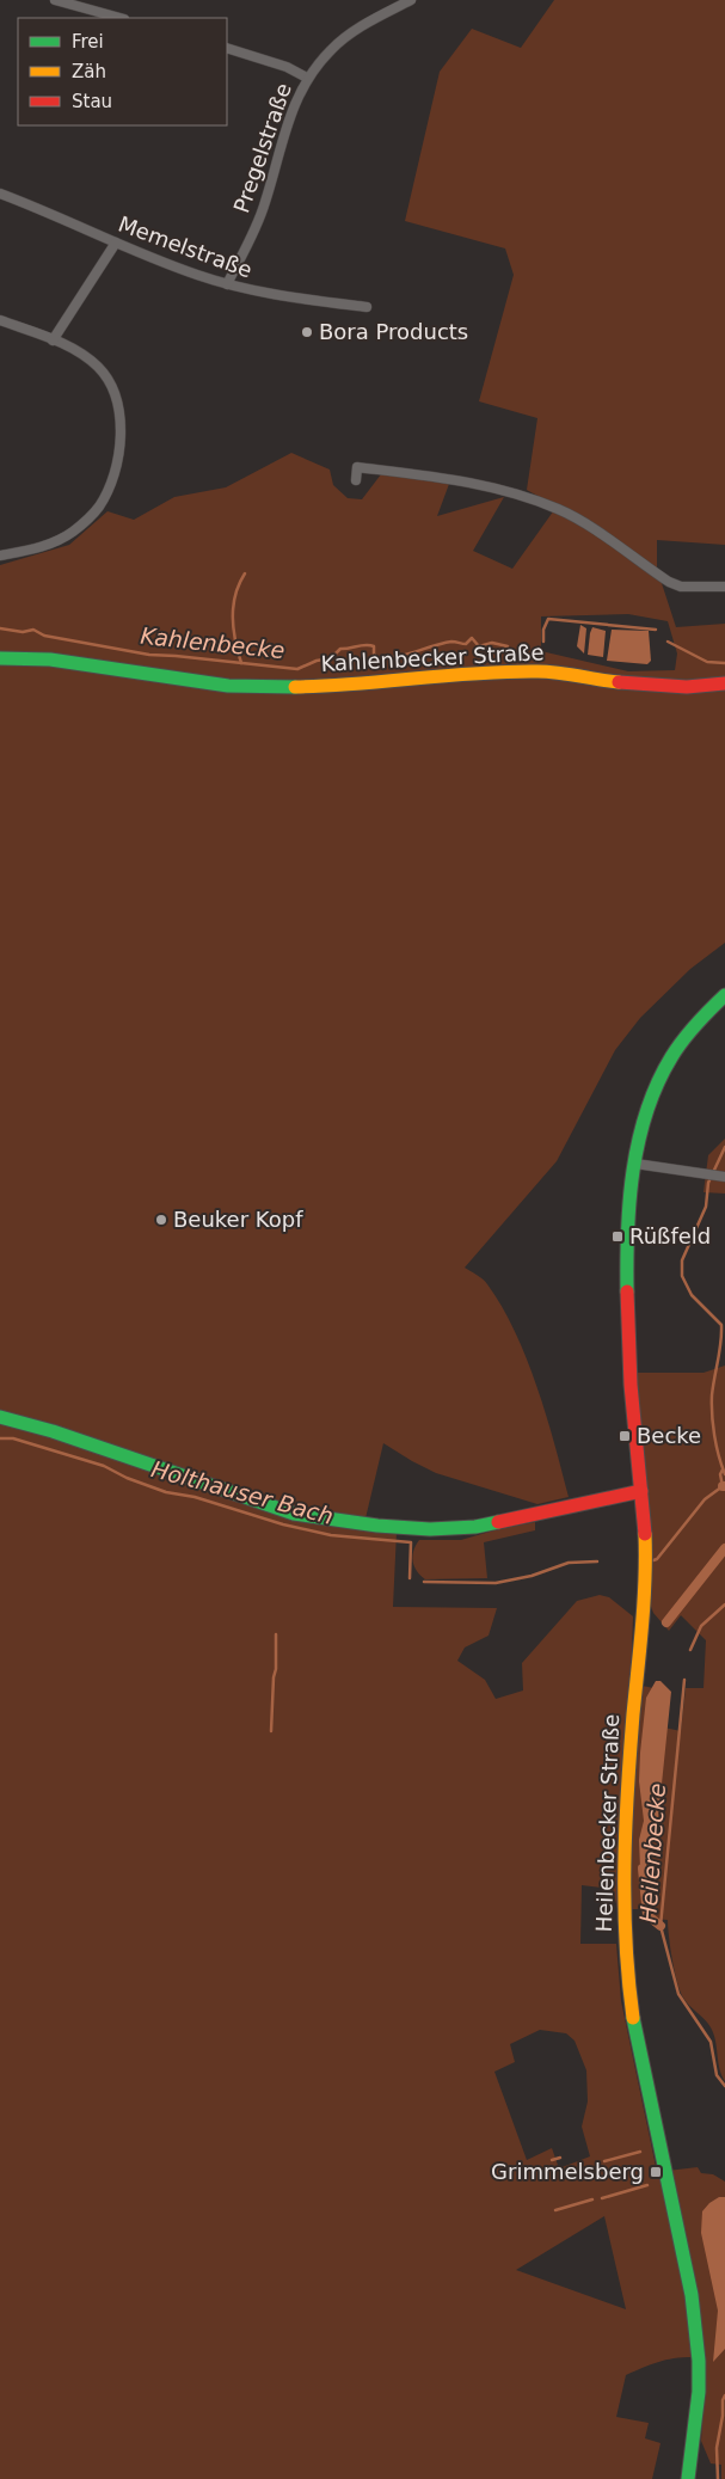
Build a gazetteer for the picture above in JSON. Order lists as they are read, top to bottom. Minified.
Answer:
{"streets":{"main road":["Kahlenbecker Straße","Heilenbecker Straße"],"street":["Pregelstraße","Memelstraße"]},"crossings":[["Pregelstraße","Memelstraße"]],"water":["Kahlenbecke","Holthauser Bach","Heilenbecke"],"places":{"other":["Bora Products","Beuker Kopf"],"transit":["Rüßfeld","Becke","Grimmelsberg"]},"legend":["Frei","Zäh","Stau"]}
